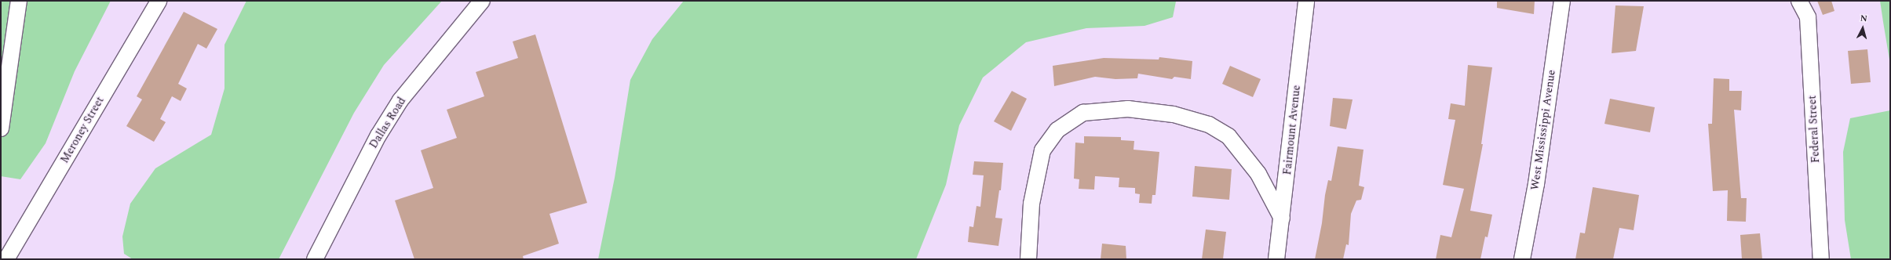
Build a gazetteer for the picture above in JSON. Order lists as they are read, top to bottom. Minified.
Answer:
{"streets":{"street":["Dallas Road","Federal Street","Meroney Street","Fairmount Avenue","West Mississippi Avenue"]},"north":"top"}
